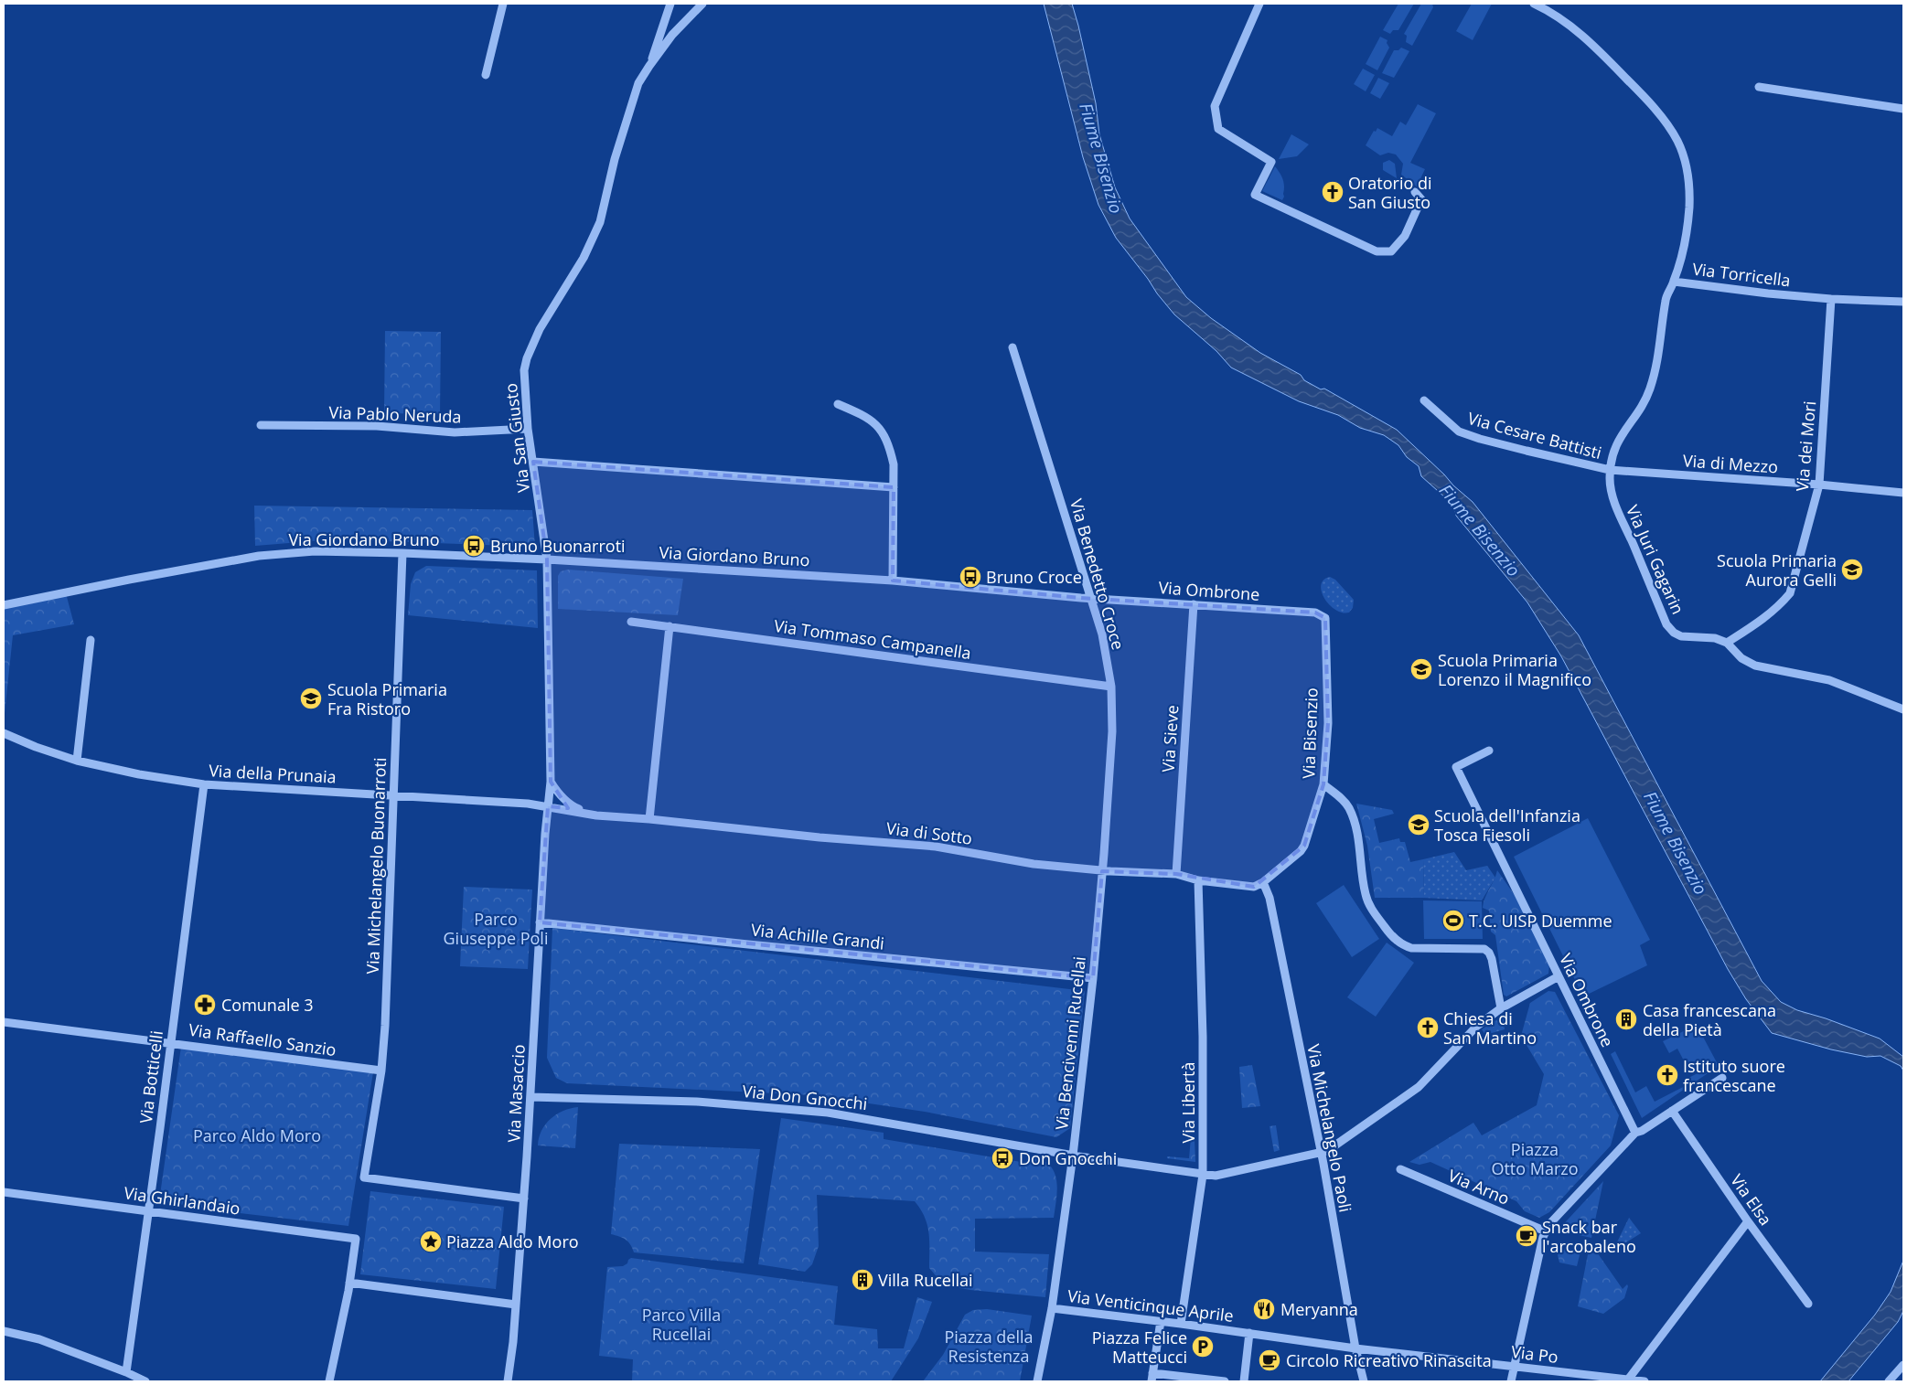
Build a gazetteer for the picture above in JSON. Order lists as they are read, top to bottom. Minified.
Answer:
{"streets":{"street":["Via Torricella","Via Pablo Neruda","Via Cesare Battisti","Via San Giusto","Via dei Mori","Via di Mezzo","Via Giordano Bruno","Via Juri Gagarin","Via Benedetto Croce","Via Ombrone","Via Tommaso Campanella","Via Bisenzio","Via Sieve","Via della Prunaia","Via di Sotto","Via Michelangelo Buonarroti","Via Achille Grandi","Via Raffaello Sanzio","Via Bencivenni Rucellai","Via Botticelli","Via Masaccio","Via Don Gnocchi","Via Libertà","Via Michelangelo Paoli","Via Arno","Via Elsa","Via Ghirlandaio","Via Venticinque Aprile","Via Po"]},"crossings":[["Via Torricella","Via Cesare Battisti"],["Via Torricella","Via dei Mori"],["Via Pablo Neruda","Via San Giusto"],["Via Cesare Battisti","Via di Mezzo"],["Via Cesare Battisti","Via Juri Gagarin"],["Via San Giusto","Via Giordano Bruno"],["Via San Giusto","Via della Prunaia"],["Via San Giusto","Via di Sotto"],["Via San Giusto","Via Masaccio"],["Via dei Mori","Via di Mezzo"],["Via dei Mori","Via Juri Gagarin"],["Via di Mezzo","Via Juri Gagarin"],["Via Giordano Bruno","Via Benedetto Croce"],["Via Giordano Bruno","Via Ombrone"],["Via Giordano Bruno","Via Michelangelo Buonarroti"],["Via Benedetto Croce","Via Ombrone"],["Via Benedetto Croce","Via Tommaso Campanella"],["Via Benedetto Croce","Via di Sotto"],["Via Benedetto Croce","Via Bencivenni Rucellai"],["Via Ombrone","Via Bisenzio"],["Via Ombrone","Via Sieve"],["Via Ombrone","Via Don Gnocchi"],["Via Bisenzio","Via di Sotto"],["Via Bisenzio","Via Michelangelo Paoli"],["Via Sieve","Via di Sotto"],["Via della Prunaia","Via di Sotto"],["Via della Prunaia","Via Michelangelo Buonarroti"],["Via della Prunaia","Via Botticelli"],["Via della Prunaia","Via Masaccio"],["Via di Sotto","Via Bencivenni Rucellai"],["Via di Sotto","Via Masaccio"],["Via di Sotto","Via Libertà"],["Via di Sotto","Via Michelangelo Paoli"],["Via Michelangelo Buonarroti","Via Raffaello Sanzio"],["Via Michelangelo Buonarroti","Via Masaccio"],["Via Achille Grandi","Via Bencivenni Rucellai"],["Via Achille Grandi","Via Masaccio"],["Via Raffaello Sanzio","Via Botticelli"],["Via Bencivenni Rucellai","Via Don Gnocchi"],["Via Bencivenni Rucellai","Via Venticinque Aprile"],["Via Botticelli","Via Ghirlandaio"],["Via Masaccio","Via Don Gnocchi"],["Via Don Gnocchi","Via Libertà"],["Via Don Gnocchi","Via Michelangelo Paoli"],["Via Libertà","Via Venticinque Aprile"],["Via Michelangelo Paoli","Via Venticinque Aprile"],["Via Michelangelo Paoli","Via Po"],["Via Venticinque Aprile","Via Po"]],"water":["Fiume Bisenzio"],"parks":["Parco Giuseppe Poli","Parco Aldo Moro","Piazza Otto Marzo","Parco Villa Rucellai","Piazza della Resistenza"],"places":{"church":["Oratorio di San Giusto","Chiesa di San Martino","Istituto suore francescane"],"bus stop":["Bruno Buonarroti","Bruno Croce","Don Gnocchi"],"school or university":["Scuola Primaria Aurora Gelli","Scuola Primaria Lorenzo il Magnifico","Scuola Primaria Fra Ristoro","Scuola dell'Infanzia Tosca Fiesoli"],"sports":["T.C. UISP Duemme"],"pharmacy":["Comunale 3"],"building":["Casa francescana della Pietà","Villa Rucellai"],"cafe":["Snack bar l'arcobaleno","Circolo Ricreativo Rinascita"],"place":["Piazza Aldo Moro"],"restaurant":["Meryanna"],"parking":["Piazza Felice Matteucci"]}}
